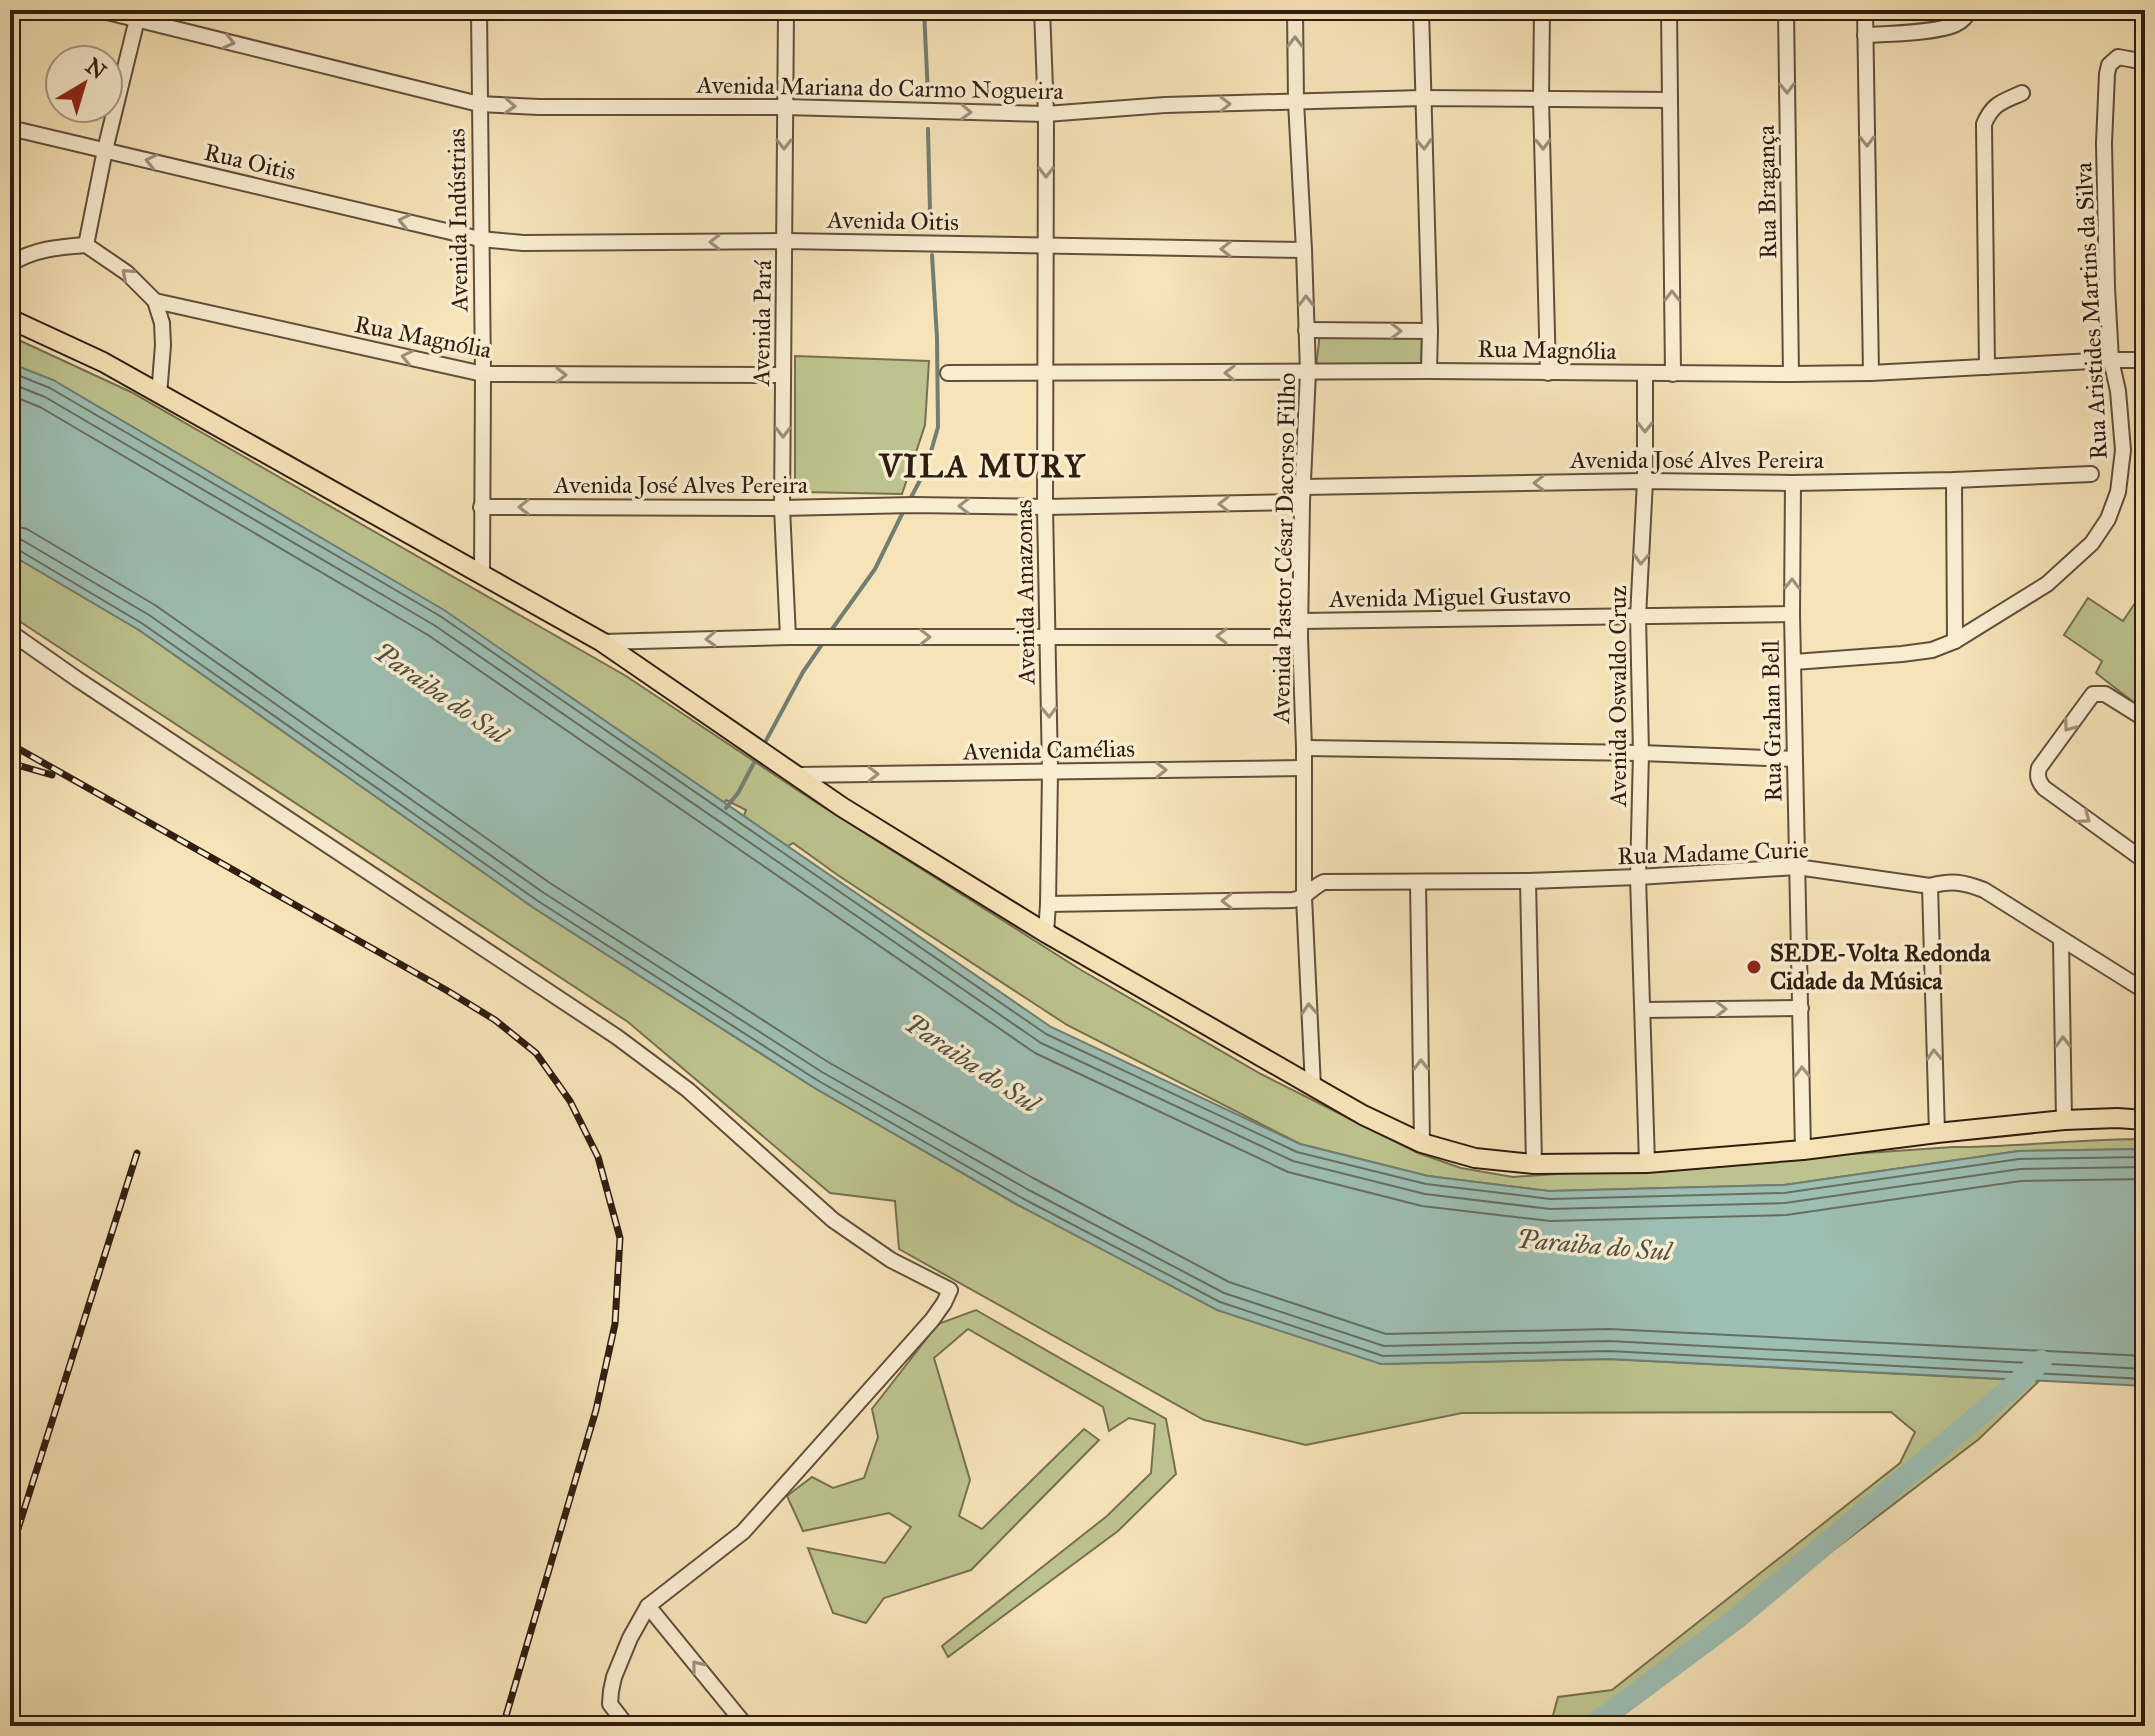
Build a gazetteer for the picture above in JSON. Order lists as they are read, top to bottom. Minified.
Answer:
{"streets":{"street":["Avenida Mariana do Carmo Nogueira","Rua Oitis","Rua Bragança","Avenida Indústrias","Avenida Oitis","Rua Aristides Martins da Silva","Avenida Pará","Rua Magnólia","Avenida José Alves Pereira","Avenida Pastor César Dacorso Filho","Avenida Amazonas","Avenida Miguel Gustavo","Avenida Oswaldo Cruz","Rua Grahan Bell","Avenida Camélias","Rua Madame Curie"]},"crossings":[["Avenida Mariana do Carmo Nogueira","Avenida Indústrias"],["Avenida Mariana do Carmo Nogueira","Avenida Pará"],["Avenida Mariana do Carmo Nogueira","Avenida Pastor César Dacorso Filho"],["Avenida Mariana do Carmo Nogueira","Avenida Amazonas"],["Rua Oitis","Avenida Indústrias"],["Rua Oitis","Avenida Oitis"],["Rua Bragança","Rua Magnólia"],["Avenida Indústrias","Avenida Oitis"],["Avenida Indústrias","Rua Magnólia"],["Avenida Indústrias","Avenida José Alves Pereira"],["Avenida Oitis","Avenida Pará"],["Avenida Oitis","Avenida Pastor César Dacorso Filho"],["Avenida Oitis","Avenida Amazonas"],["Rua Aristides Martins da Silva","Rua Magnólia"],["Rua Aristides Martins da Silva","Rua Grahan Bell"],["Avenida Pará","Rua Magnólia"],["Avenida Pará","Avenida José Alves Pereira"],["Rua Magnólia","Avenida Pastor César Dacorso Filho"],["Rua Magnólia","Avenida Amazonas"],["Rua Magnólia","Avenida Oswaldo Cruz"],["Avenida José Alves Pereira","Avenida Pastor César Dacorso Filho"],["Avenida José Alves Pereira","Avenida Amazonas"],["Avenida José Alves Pereira","Avenida Oswaldo Cruz"],["Avenida José Alves Pereira","Rua Grahan Bell"],["Avenida Pastor César Dacorso Filho","Avenida Miguel Gustavo"],["Avenida Pastor César Dacorso Filho","Avenida Camélias"],["Avenida Pastor César Dacorso Filho","Rua Madame Curie"],["Avenida Amazonas","Avenida Camélias"],["Avenida Amazonas","Rua Madame Curie"],["Avenida Miguel Gustavo","Avenida Oswaldo Cruz"],["Avenida Miguel Gustavo","Rua Grahan Bell"],["Avenida Oswaldo Cruz","Rua Madame Curie"],["Rua Grahan Bell","Rua Madame Curie"]],"one_way":["Avenida Mariana do Carmo Nogueira","Rua Oitis","Avenida Oitis","Avenida Pará","Avenida José Alves Pereira","Rua Grahan Bell","Avenida Camélias"],"districts":["VILA MURY"],"water":["Paraiba do Sul"],"places":["SEDE-Volta Redonda Cidade da Música"],"north":"top right"}
